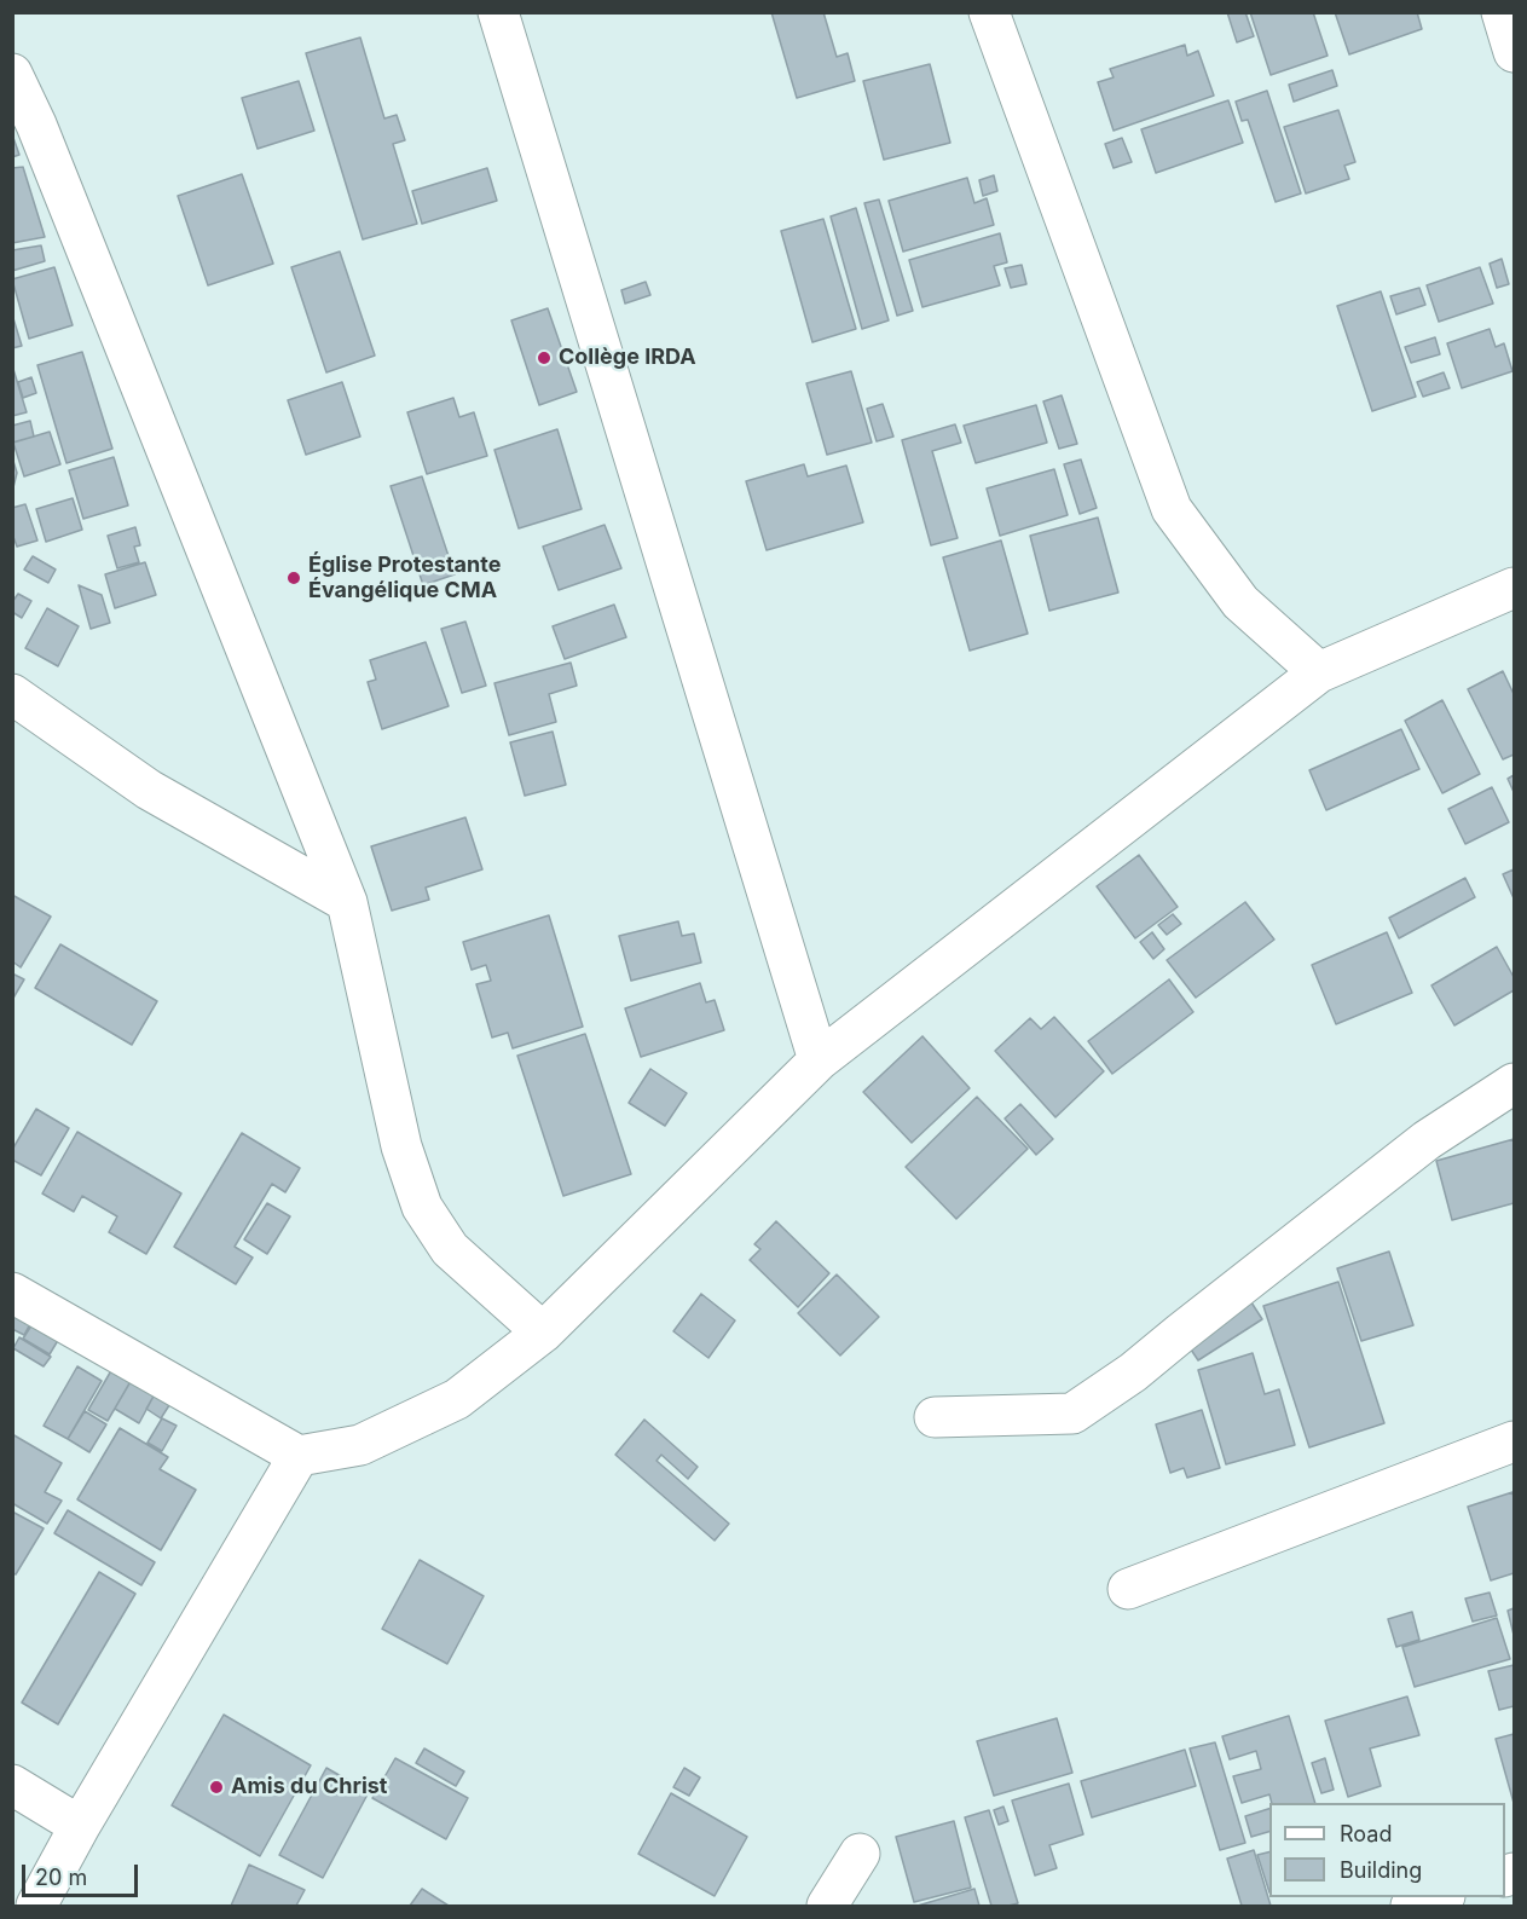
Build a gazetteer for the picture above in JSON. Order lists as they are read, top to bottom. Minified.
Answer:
{"places":["Collège IRDA","Église Protestante Évangélique CMA","Amis du Christ"],"legend":["Road","Building"],"scale_bar":"20 m"}
